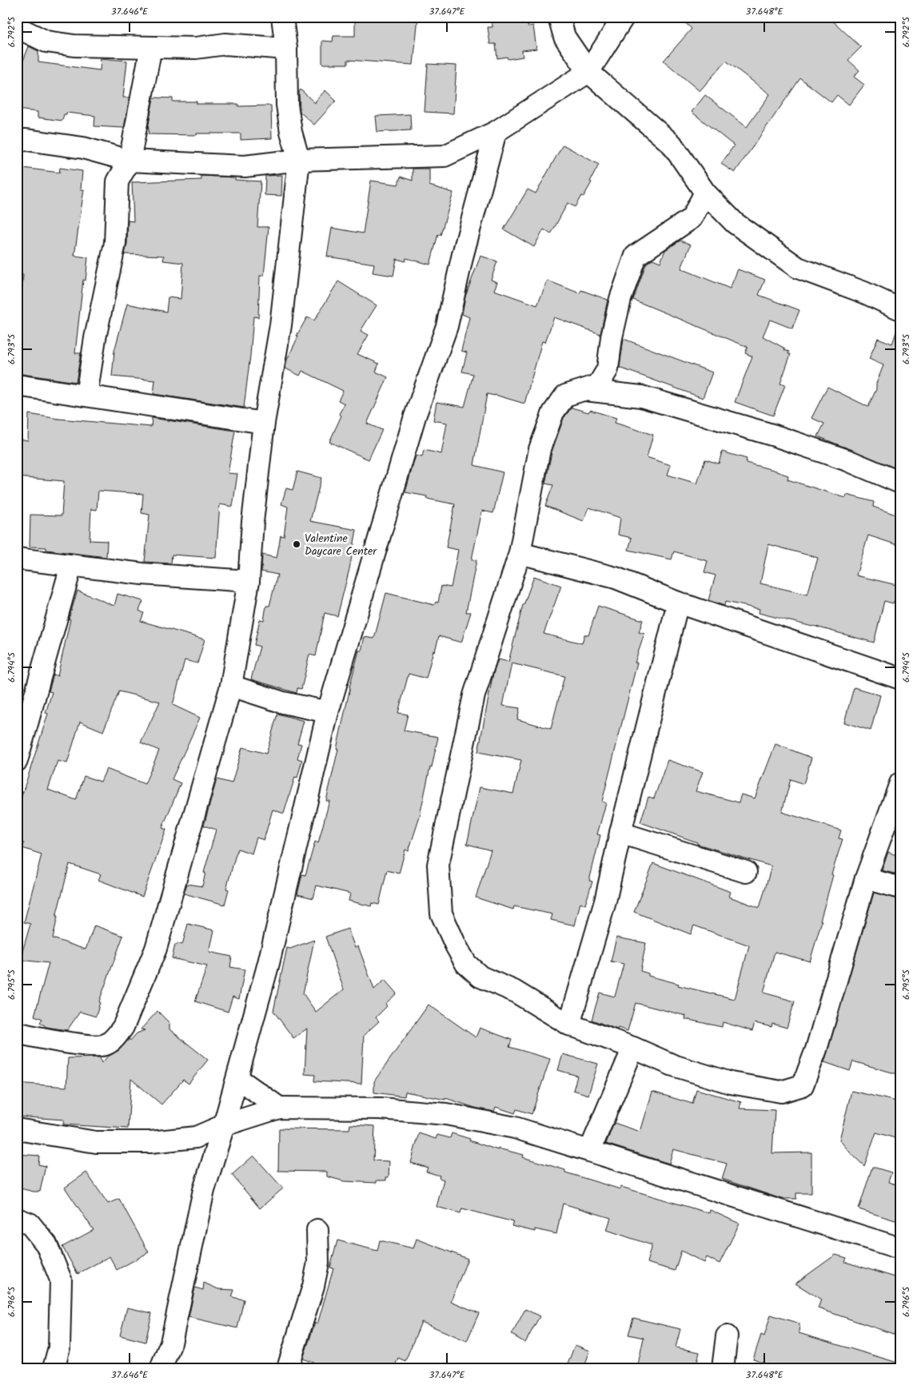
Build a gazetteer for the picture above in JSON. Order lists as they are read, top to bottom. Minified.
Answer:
{"places":["Valentine Daycare Center"],"coordinates":["37.646°E","37.647°E","37.648°E","6.792°S","6.793°S","6.794°S","6.795°S","6.796°S"]}
